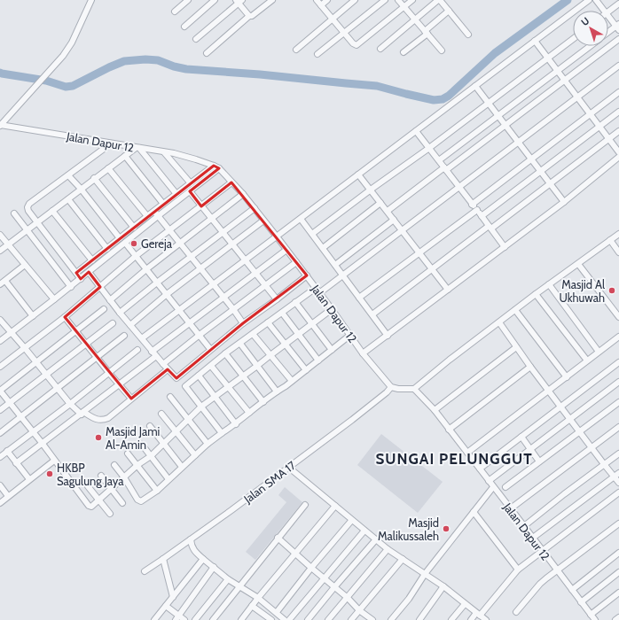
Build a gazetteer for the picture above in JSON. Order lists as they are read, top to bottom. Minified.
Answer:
{"streets":{"street":["Jalan Dapur 12","Jalan SMA 17"]},"crossings":[["Jalan Dapur 12","Jalan SMA 17"]],"districts":["SUNGAI PELUNGGUT"],"places":["Gereja","Masjid Al Ukhuwah","Masjid Jami Al-Amin","HKBP Sagulung Jaya","Masjid Malikussaleh"],"north":"top left"}
